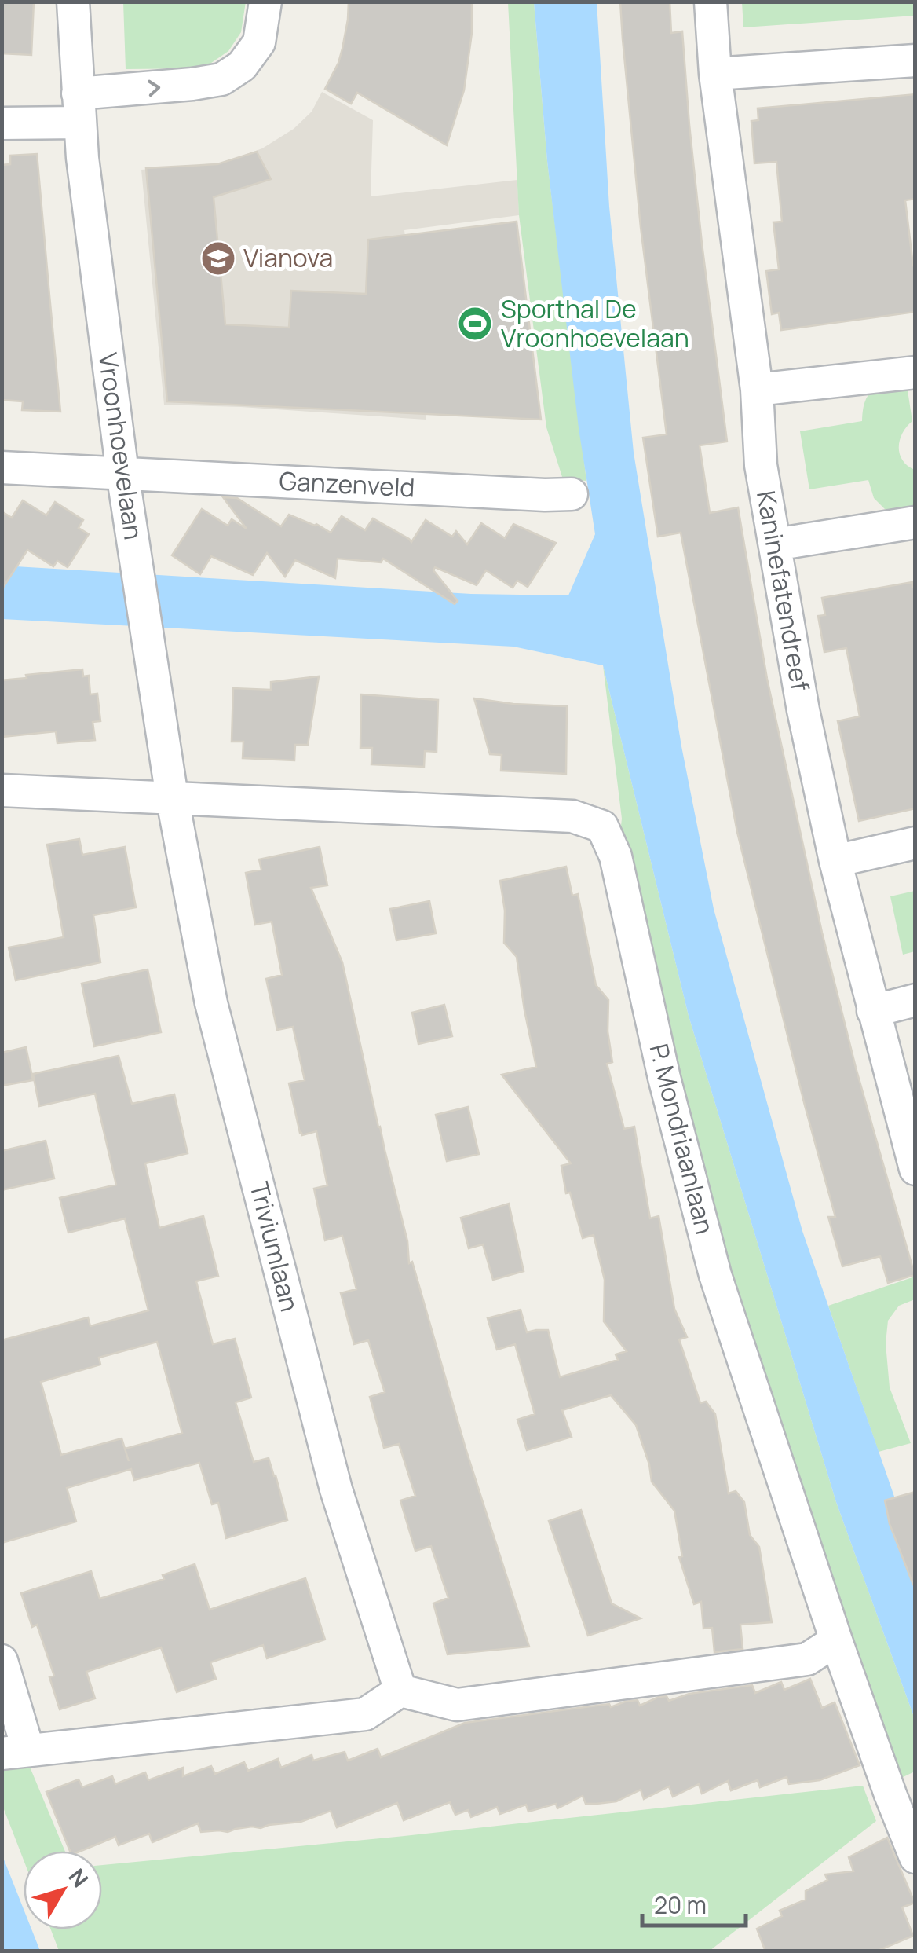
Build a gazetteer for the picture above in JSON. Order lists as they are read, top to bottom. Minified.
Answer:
{"streets":{"street":["Vroonhoevelaan","Ganzenveld","Kaninefatendreef","P. Mondriaanlaan","Triviumlaan"]},"crossings":[["Vroonhoevelaan","Ganzenveld"],["Vroonhoevelaan","P. Mondriaanlaan"],["Vroonhoevelaan","Triviumlaan"],["P. Mondriaanlaan","Triviumlaan"]],"places":{"school or university":["Vianova"],"sports":["Sporthal De Vroonhoevelaan"]},"scale_bar":"20 m","north":"top right"}
